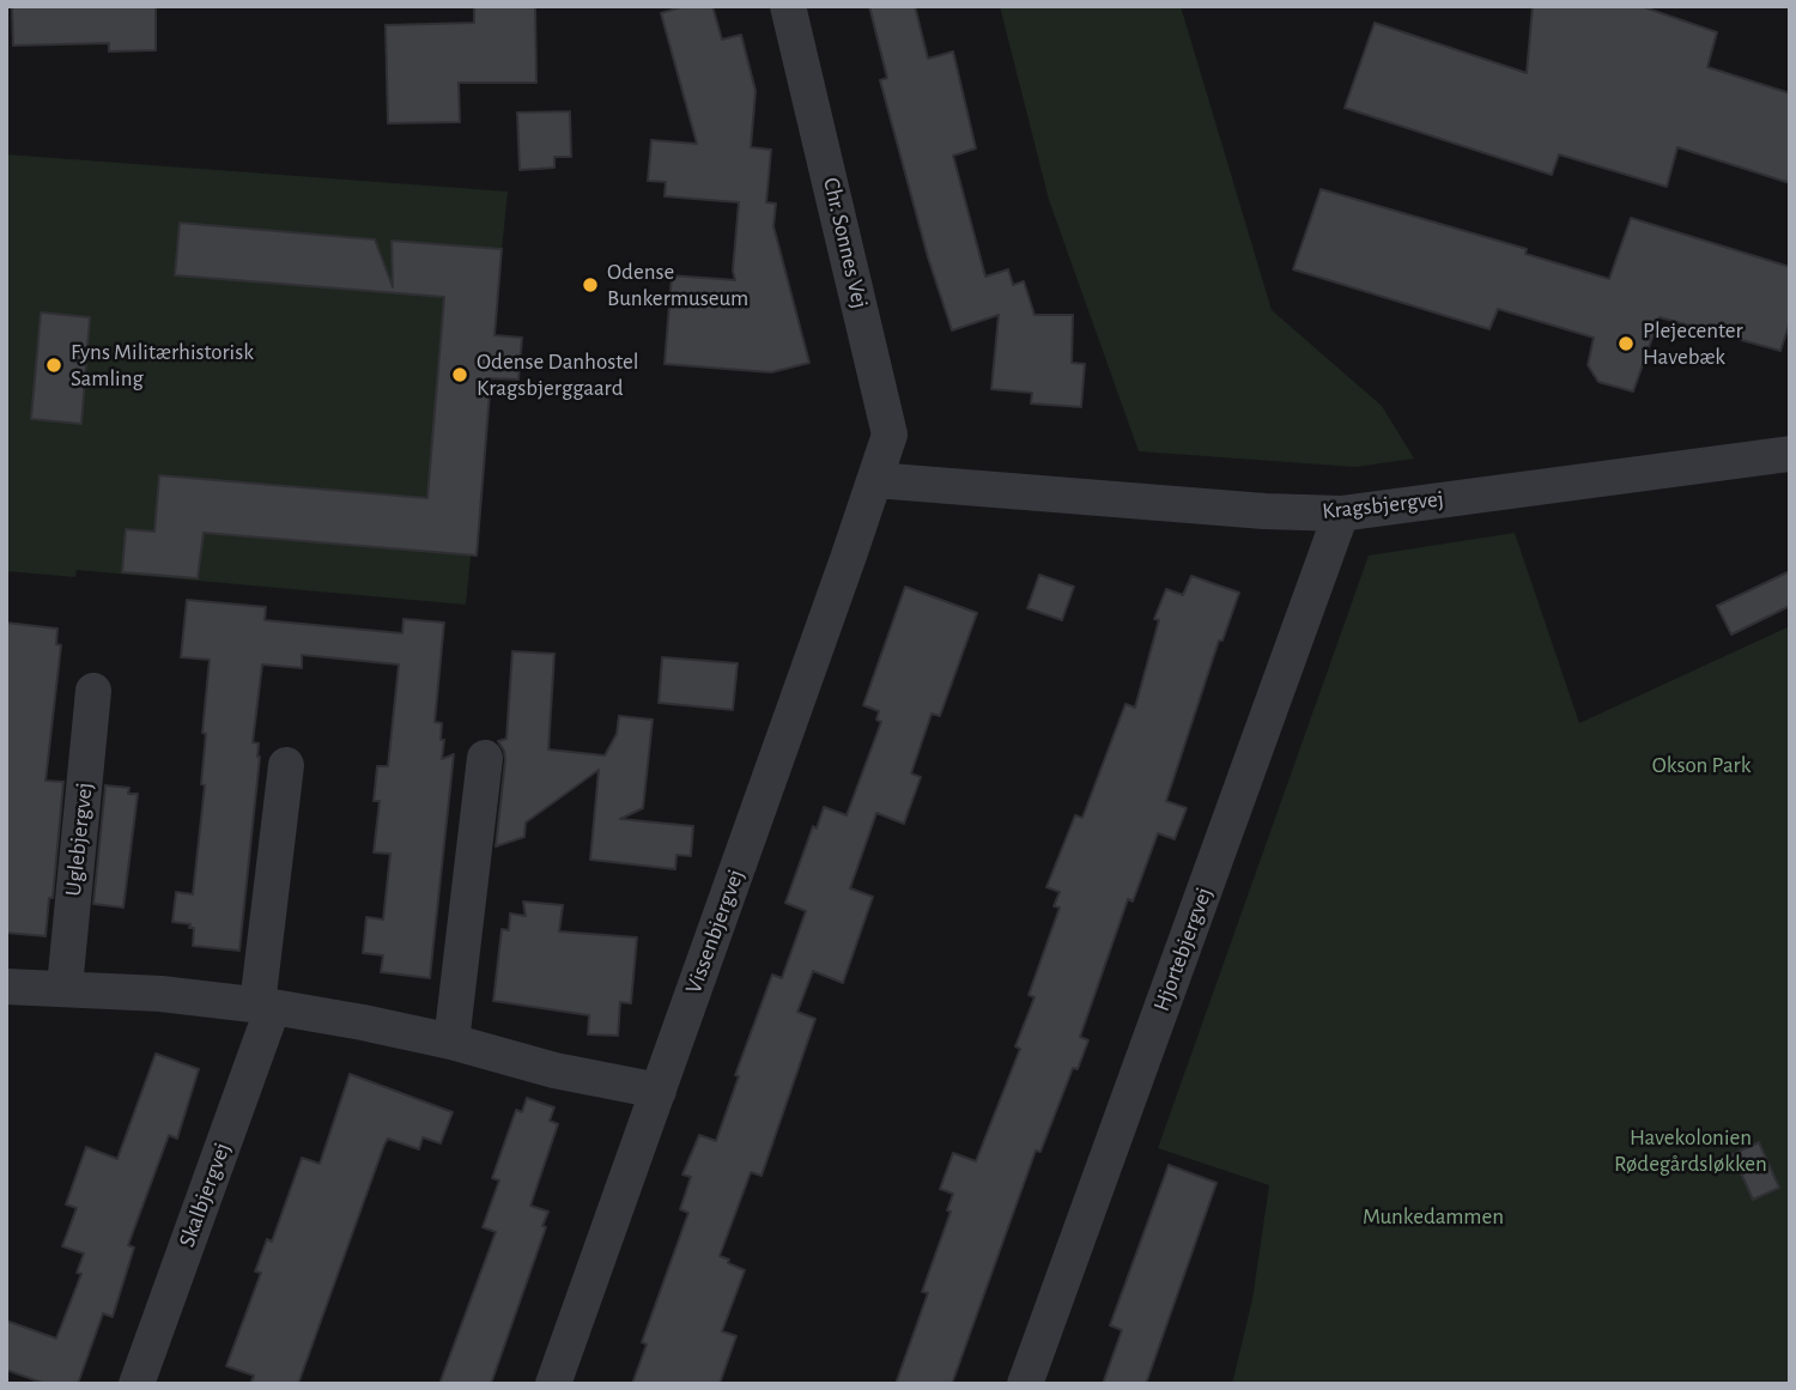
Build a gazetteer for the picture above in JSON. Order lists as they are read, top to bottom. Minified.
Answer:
{"streets":{"street":["Chr. Sonnes Vej","Kragsbjergvej","Uglebjergvej","Vissenbjergvej","Hjortebjergvej","Skalbjergvej"]},"crossings":[["Chr. Sonnes Vej","Kragsbjergvej"],["Chr. Sonnes Vej","Vissenbjergvej"],["Kragsbjergvej","Vissenbjergvej"],["Kragsbjergvej","Hjortebjergvej"]],"parks":["Okson Park","Havekolonien Rødegårdsløkken","Munkedammen"],"places":["Odense Bunkermuseum","Plejecenter Havebæk","Fyns Militærhistorisk Samling","Odense Danhostel Kragsbjerggaard"]}
